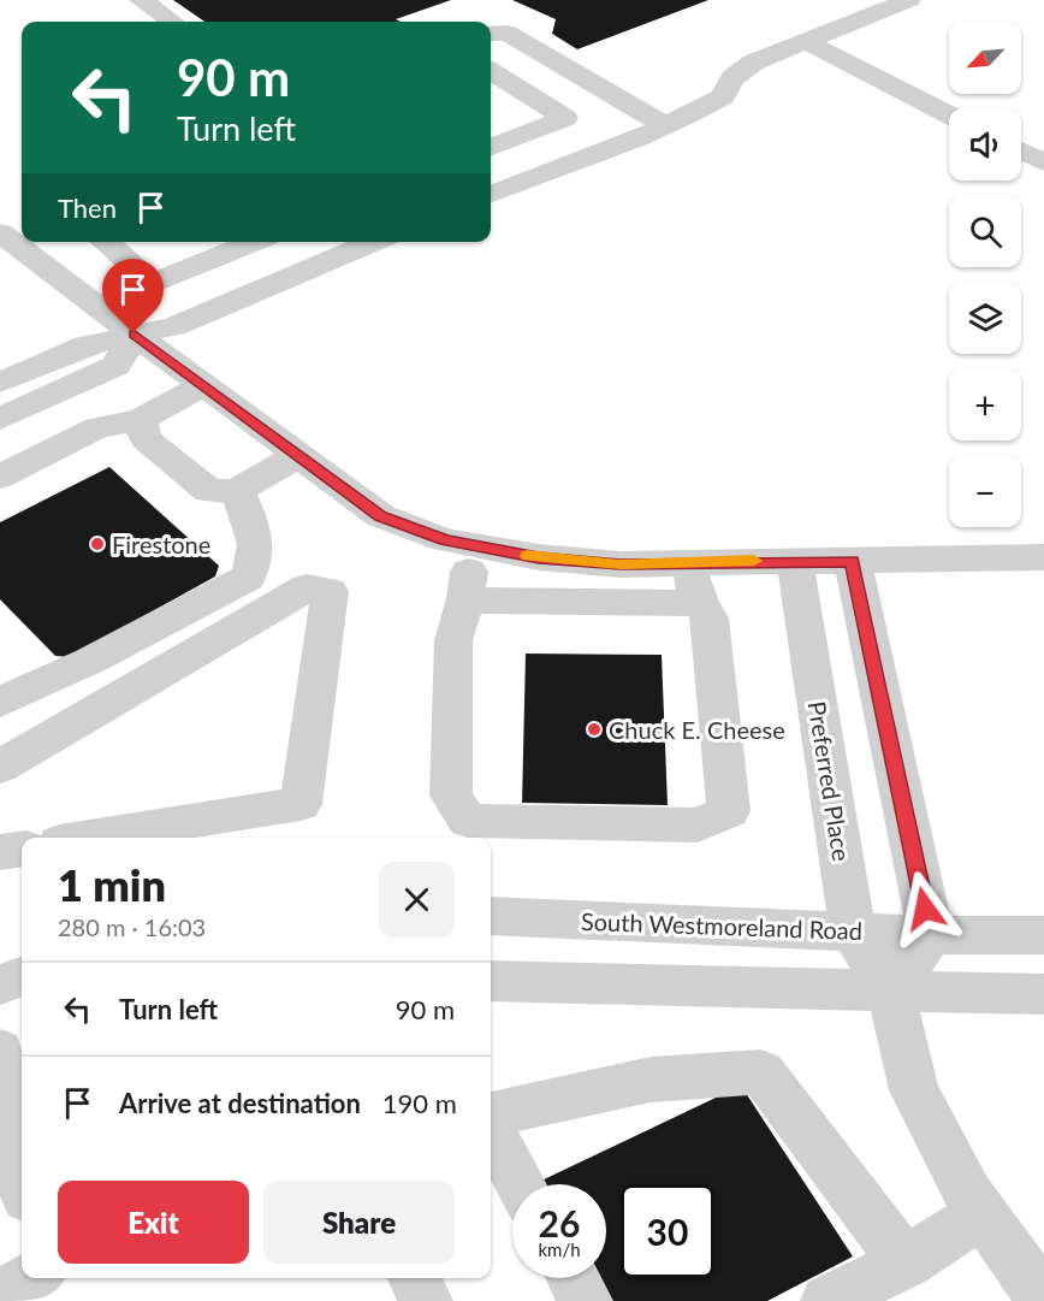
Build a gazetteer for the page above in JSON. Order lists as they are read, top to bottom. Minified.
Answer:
{"streets":{"street":["Preferred Place","South Westmoreland Road"]},"crossings":[["Preferred Place","South Westmoreland Road"]],"places":["Firestone","Chuck E. Cheese"],"north":"bottom left","page":{"map_buttons":["+","−"],"turn":["90 m","Turn left"],"then":"Then","heading":["1 min","280 m · 16:03"],"list":[{"name":"Turn left","value":"90 m"},{"name":"Arrive at destination","value":"190 m"}],"buttons":["Exit","Share"],"speed":"26 km/h","limit":"30"}}
